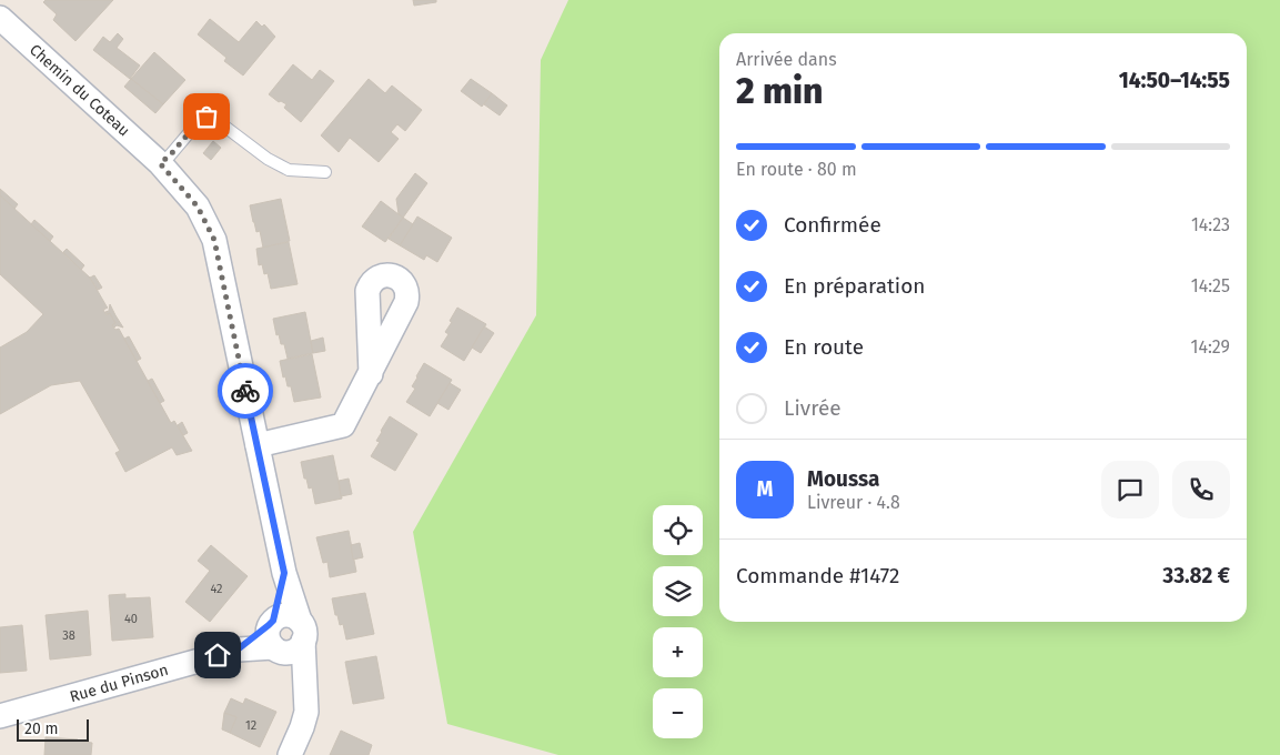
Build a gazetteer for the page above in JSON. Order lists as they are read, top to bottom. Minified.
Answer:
{"streets":{"street":["Chemin du Coteau","Rue du Pinson"]},"crossings":[["Chemin du Coteau","Rue du Pinson"]],"house_numbers":["42","40","38","12"],"scale_bar":"20 m","page":{"heading":["2 min","Arrivée dans","14:50–14:55"],"panel":["Moussa","Livreur · 4.8","Commande #1472","33.82 €"],"bar":"En route · 80 m","list":[["Confirmée","14:23"],["En préparation","14:25"],["En route","14:29"],"Livrée"],"round":"M","map_buttons":["+","−"],"scale":"20 m"}}
